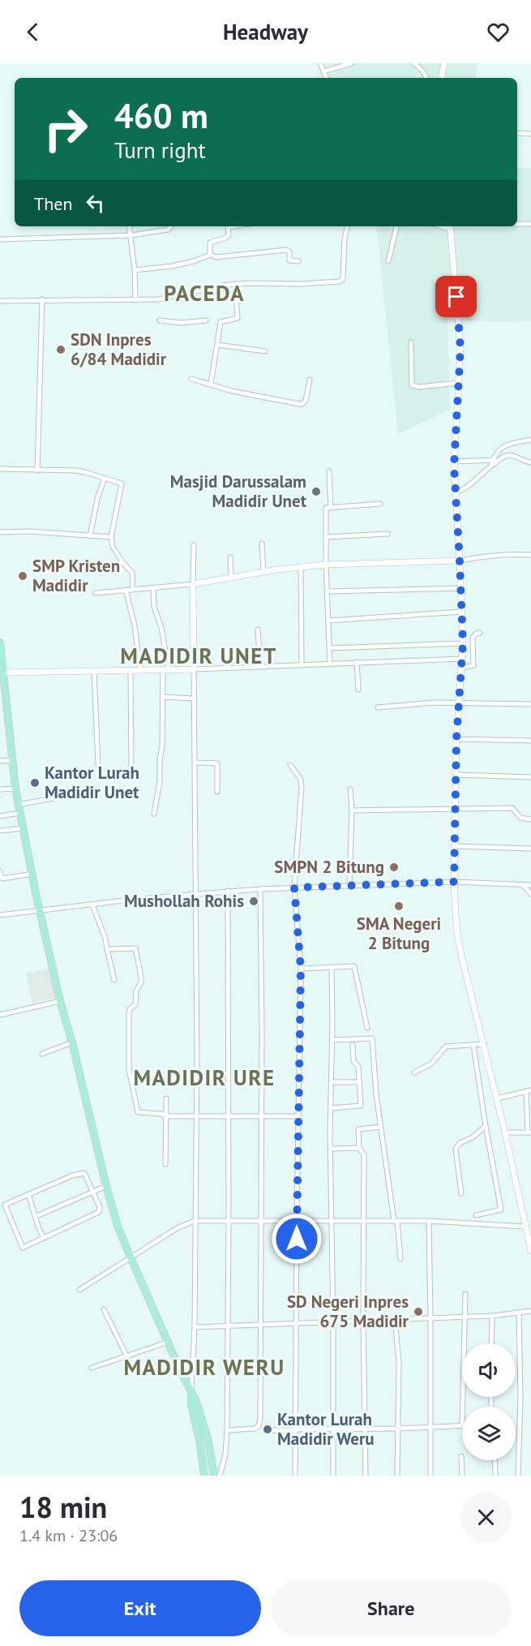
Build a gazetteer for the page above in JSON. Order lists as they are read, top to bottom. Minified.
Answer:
{"districts":["PACEDA","MADIDIR UNET","MADIDIR URE","MADIDIR WERU"],"places":["SDN Inpres 6/84 Madidir","Masjid Darussalam Madidir Unet","SMP Kristen Madidir","Kantor Lurah Madidir Unet","SMPN 2 Bitung","Mushollah Rohis","SMA Negeri 2 Bitung","SD Negeri Inpres 675 Madidir","Kantor Lurah Madidir Weru"],"page":{"header":"Headway","turn":["460 m","Turn right"],"then":"Then","heading":["18 min","1.4 km · 23:06"],"buttons":["Exit","Share"]}}
